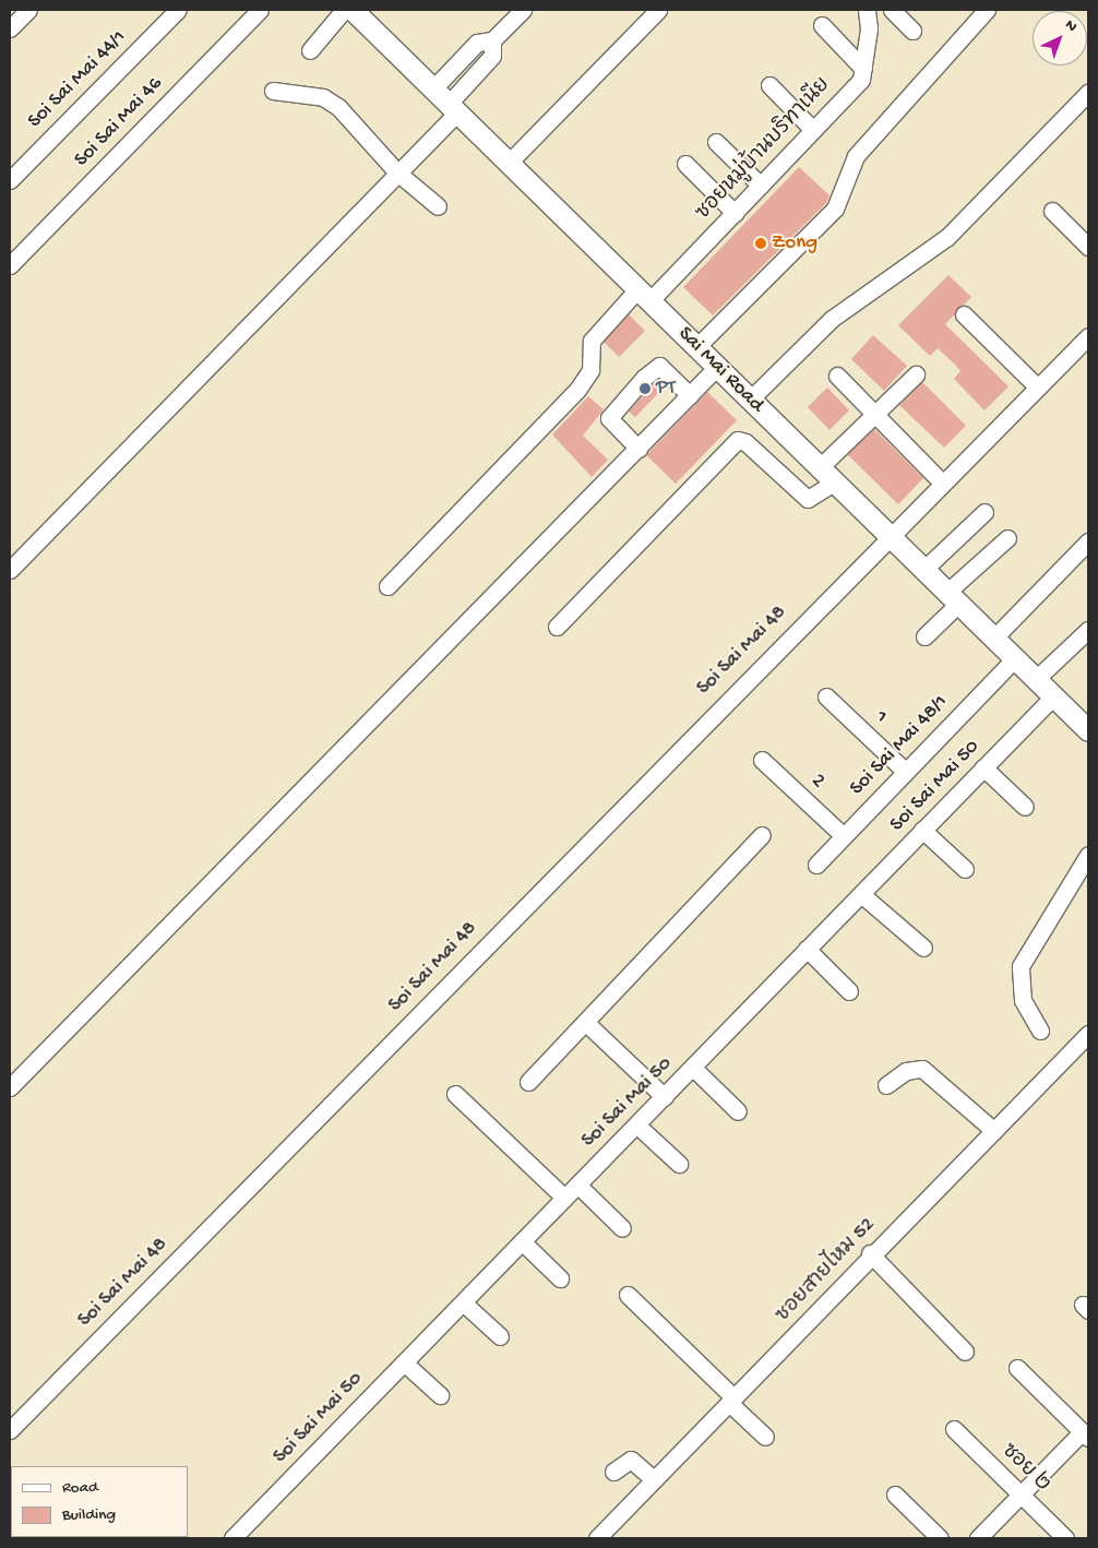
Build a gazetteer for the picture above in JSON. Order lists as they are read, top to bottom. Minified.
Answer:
{"streets":{"main road":["Sai Mai Road"],"street":["Soi Sai Mai 44/1","Soi Sai Mai 46","ซอยหมู่บ้านบริทาเนีย","Soi Sai Mai 48","1","Soi Sai Mai 48/1","2","Soi Sai Mai 50","ซอยสายไหม 52","ซอย ๒"]},"crossings":[["ซอยหมู่บ้านบริทาเนีย","Sai Mai Road"],["Sai Mai Road","Soi Sai Mai 48"],["Sai Mai Road","Soi Sai Mai 48/1"],["Sai Mai Road","Soi Sai Mai 50"],["1","Soi Sai Mai 48/1"],["Soi Sai Mai 48/1","2"]],"places":["Zong","PT"],"legend":["Road","Building"],"north":"top right"}
